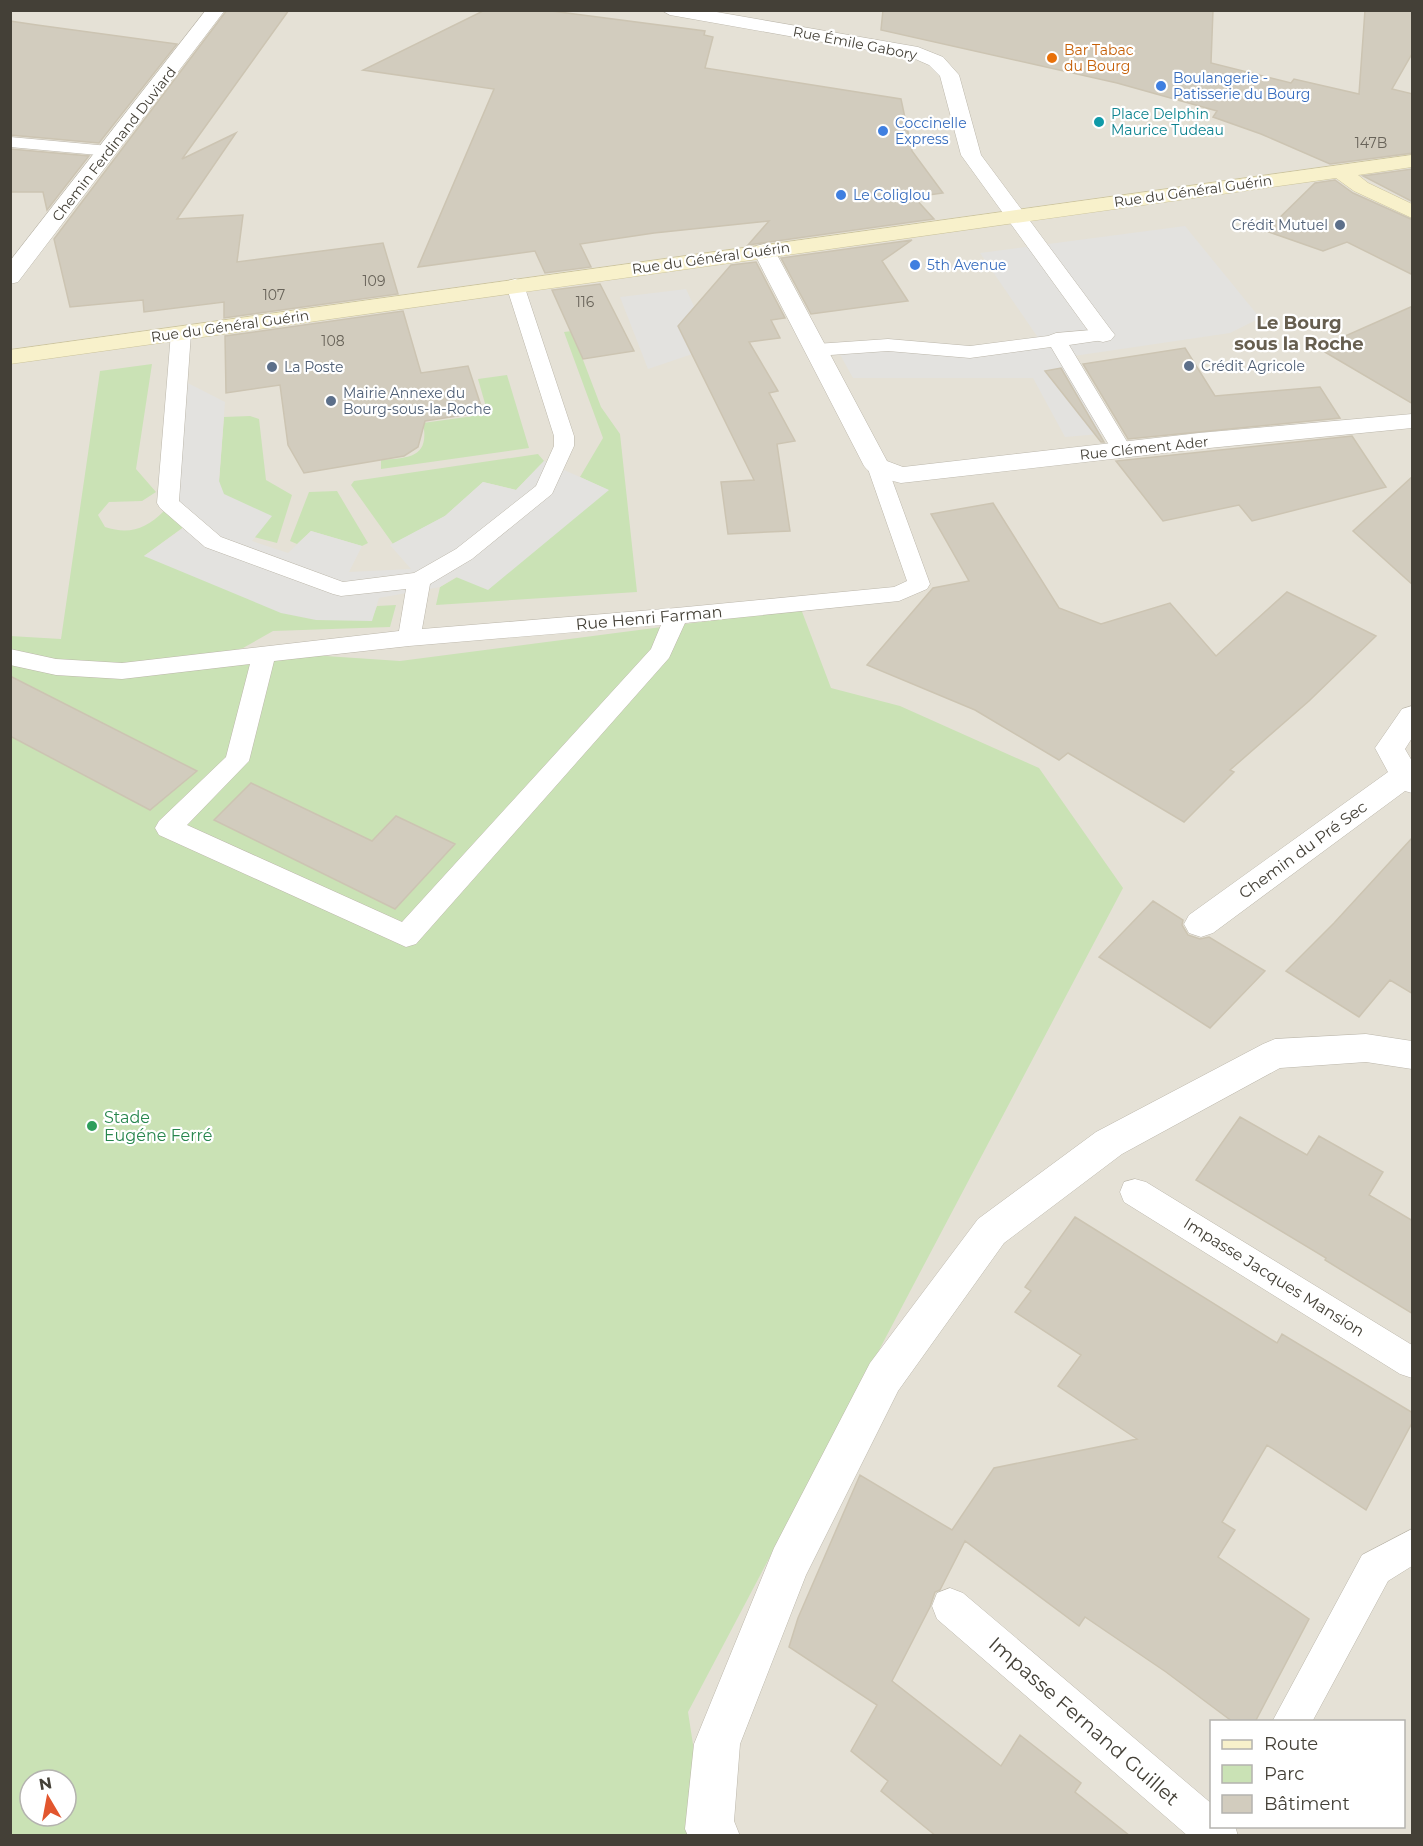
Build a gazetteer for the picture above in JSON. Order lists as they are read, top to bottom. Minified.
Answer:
{"streets":{"main road":["Rue du Général Guérin"],"street":["Rue Émile Gabory","Chemin Ferdinand Duviard","Rue Clément Ader","Rue Henri Farman","Chemin du Pré Sec"],"lane":["Impasse Jacques Mansion","Impasse Fernand Guillet"]},"crossings":[["Rue Émile Gabory","Rue du Général Guérin"],["Rue du Général Guérin","Rue Henri Farman"],["Rue Clément Ader","Rue Henri Farman"]],"districts":["Le Bourg sous la Roche"],"places":["Bar Tabac du Bourg","Boulangerie - Patisserie du Bourg","Place Delphin Maurice Tudeau","Coccinelle Express","Le Coliglou","Crédit Mutuel","5th Avenue","Crédit Agricole","La Poste","Mairie Annexe du Bourg-sous-la-Roche","Stade Eugéne Ferré"],"house_numbers":["147B","109","107","116","108"],"legend":["Route","Parc","Bâtiment"],"north":"top"}
